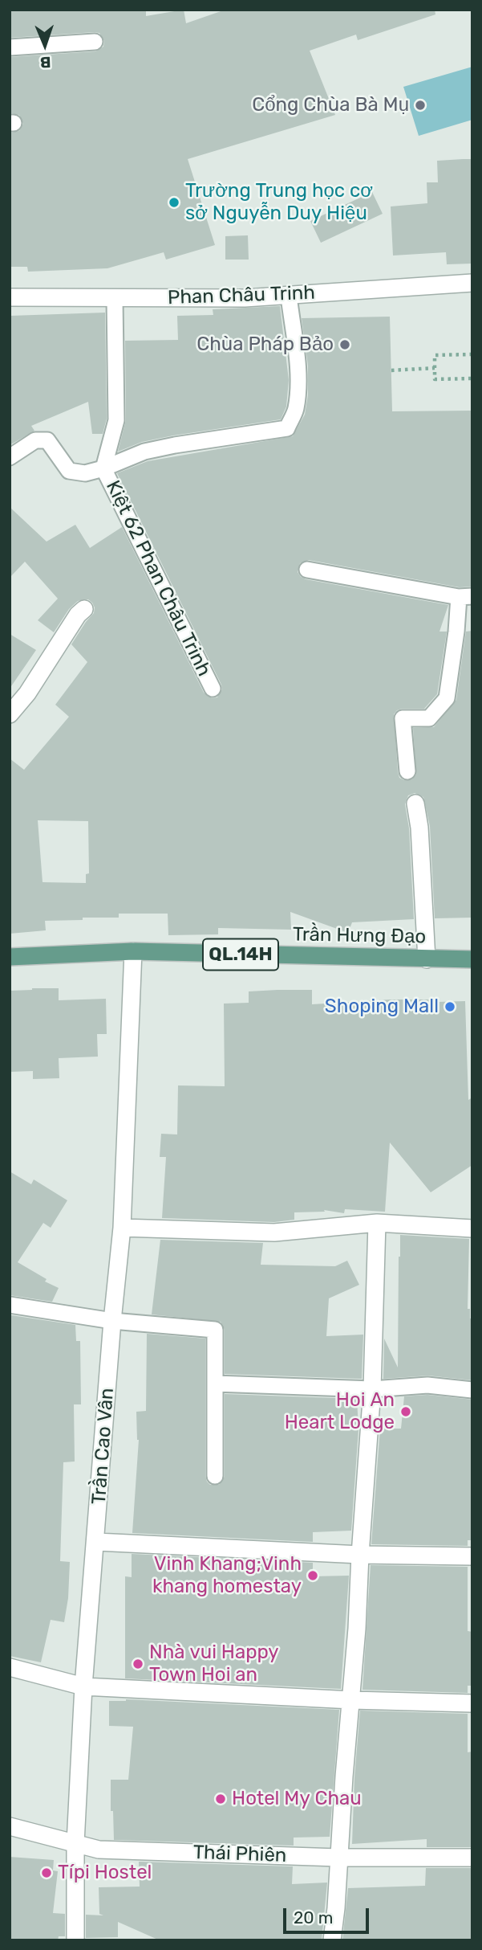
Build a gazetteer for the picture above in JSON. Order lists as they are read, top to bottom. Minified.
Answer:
{"streets":{"main road":["Trần Hưng Đạo","QL.14H"],"street":["Phan Châu Trinh","Trần Cao Vân","Thái Phiên"],"lane":["Kiệt 62 Phan Châu Trinh"]},"crossings":[["Phan Châu Trinh","Kiệt 62 Phan Châu Trinh"],["Trần Hưng Đạo","Trần Cao Vân"],["Trần Cao Vân","Thái Phiên"]],"places":["Cổng Chùa Bà Mụ","Trường Trung học cơ sở Nguyễn Duy Hiệu","Chùa Pháp Bảo","Shoping Mall","Hoi An Heart Lodge","Vinh Khang;Vinh khang homestay","Nhà vui Happy Town Hoi an","Hotel My Chau","Típi Hostel"],"scale_bar":"20 m","north":"bottom"}
